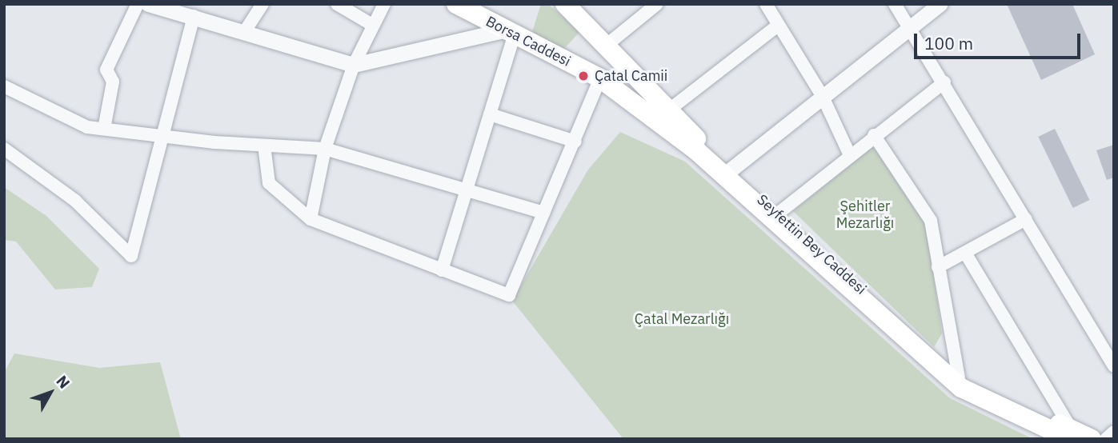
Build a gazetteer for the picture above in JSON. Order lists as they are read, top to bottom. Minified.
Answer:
{"streets":{"main road":["Borsa Caddesi","Seyfettin Bey Caddesi"]},"crossings":[["Borsa Caddesi","Seyfettin Bey Caddesi"]],"parks":["Şehitler Mezarlığı","Çatal Mezarlığı"],"places":["Çatal Camii"],"scale_bar":"100 m","north":"top right"}
